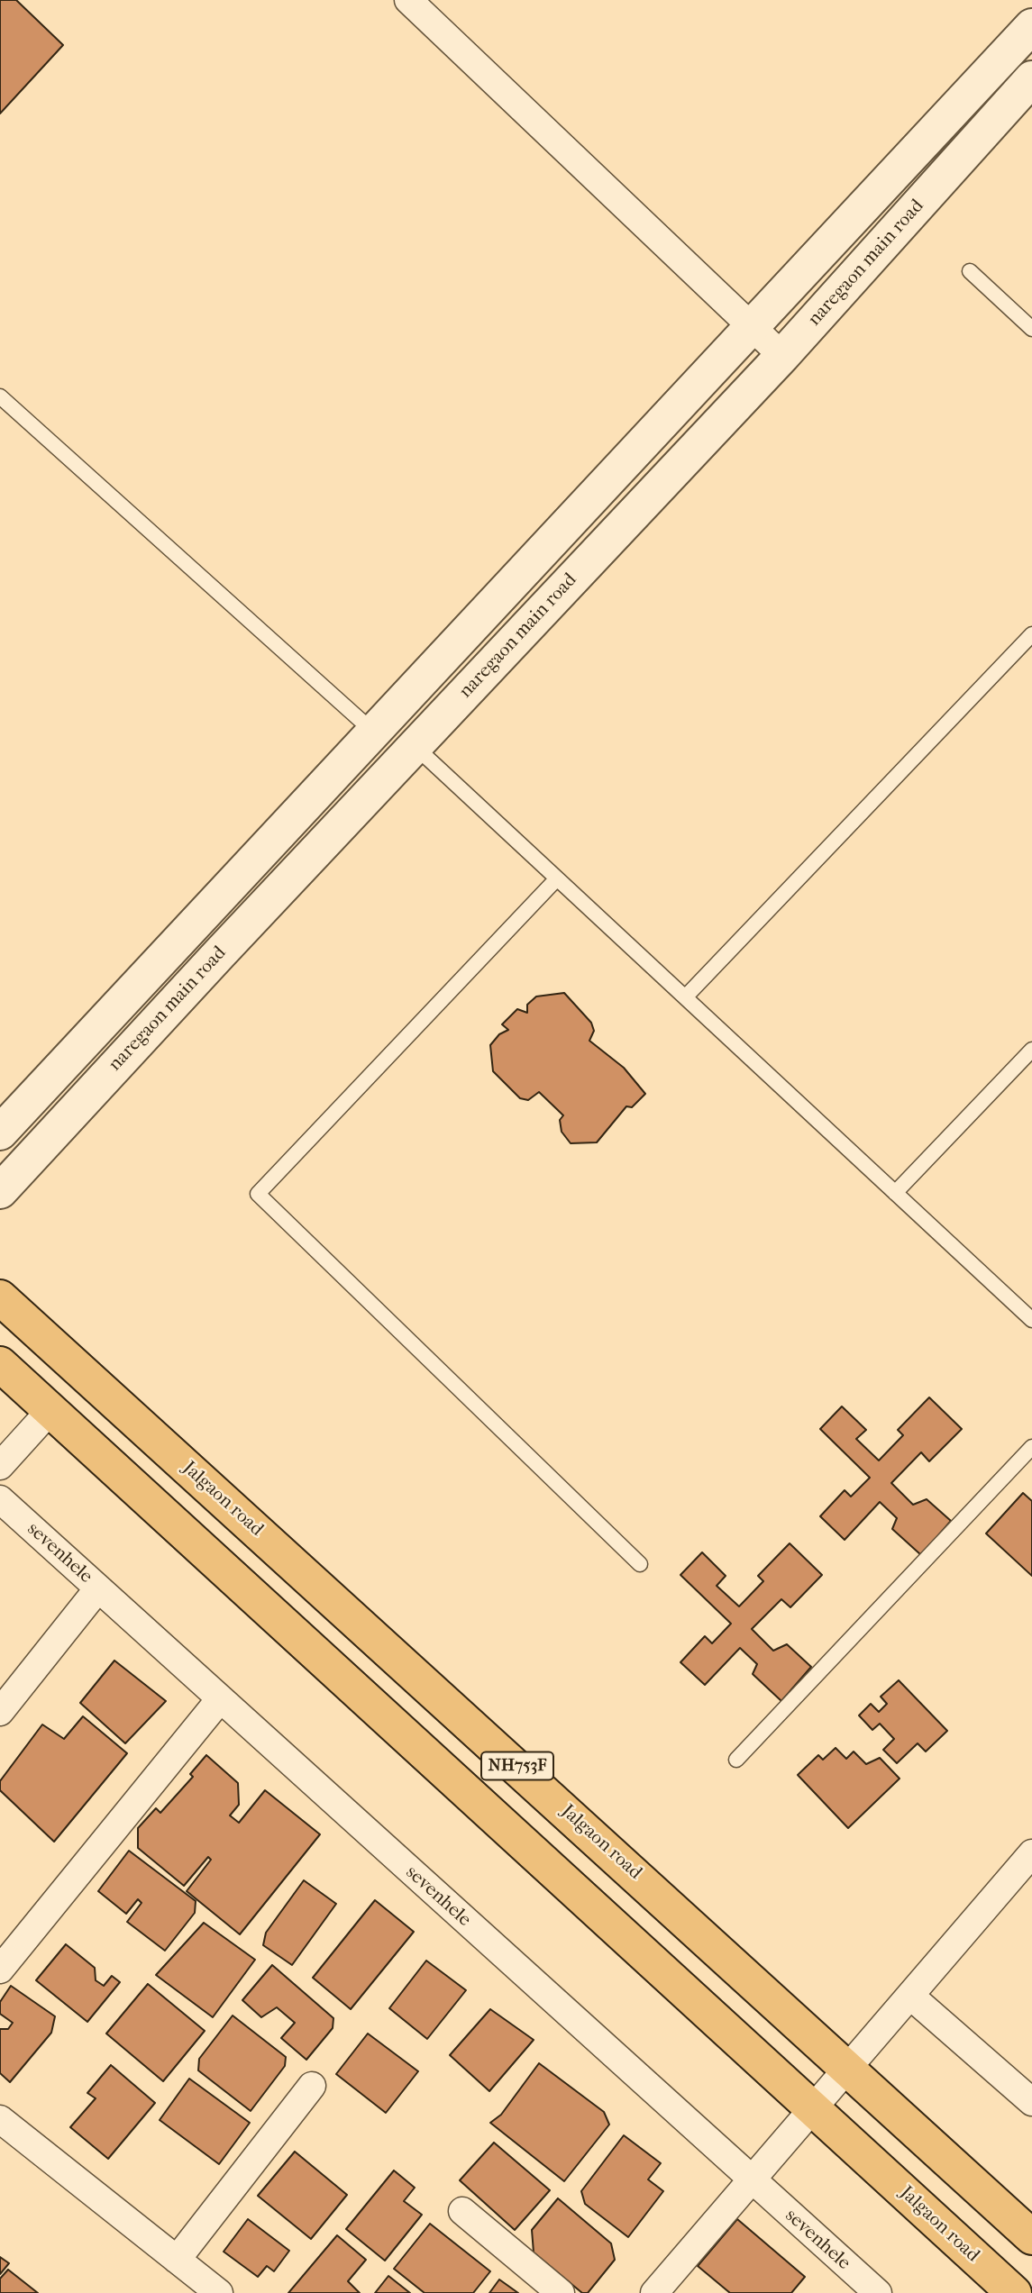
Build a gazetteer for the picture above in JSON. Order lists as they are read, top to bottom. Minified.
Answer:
{"streets":{"highway":["Jalgaon road","NH753F"],"street":["naregaon main road","sevenhele"]}}
